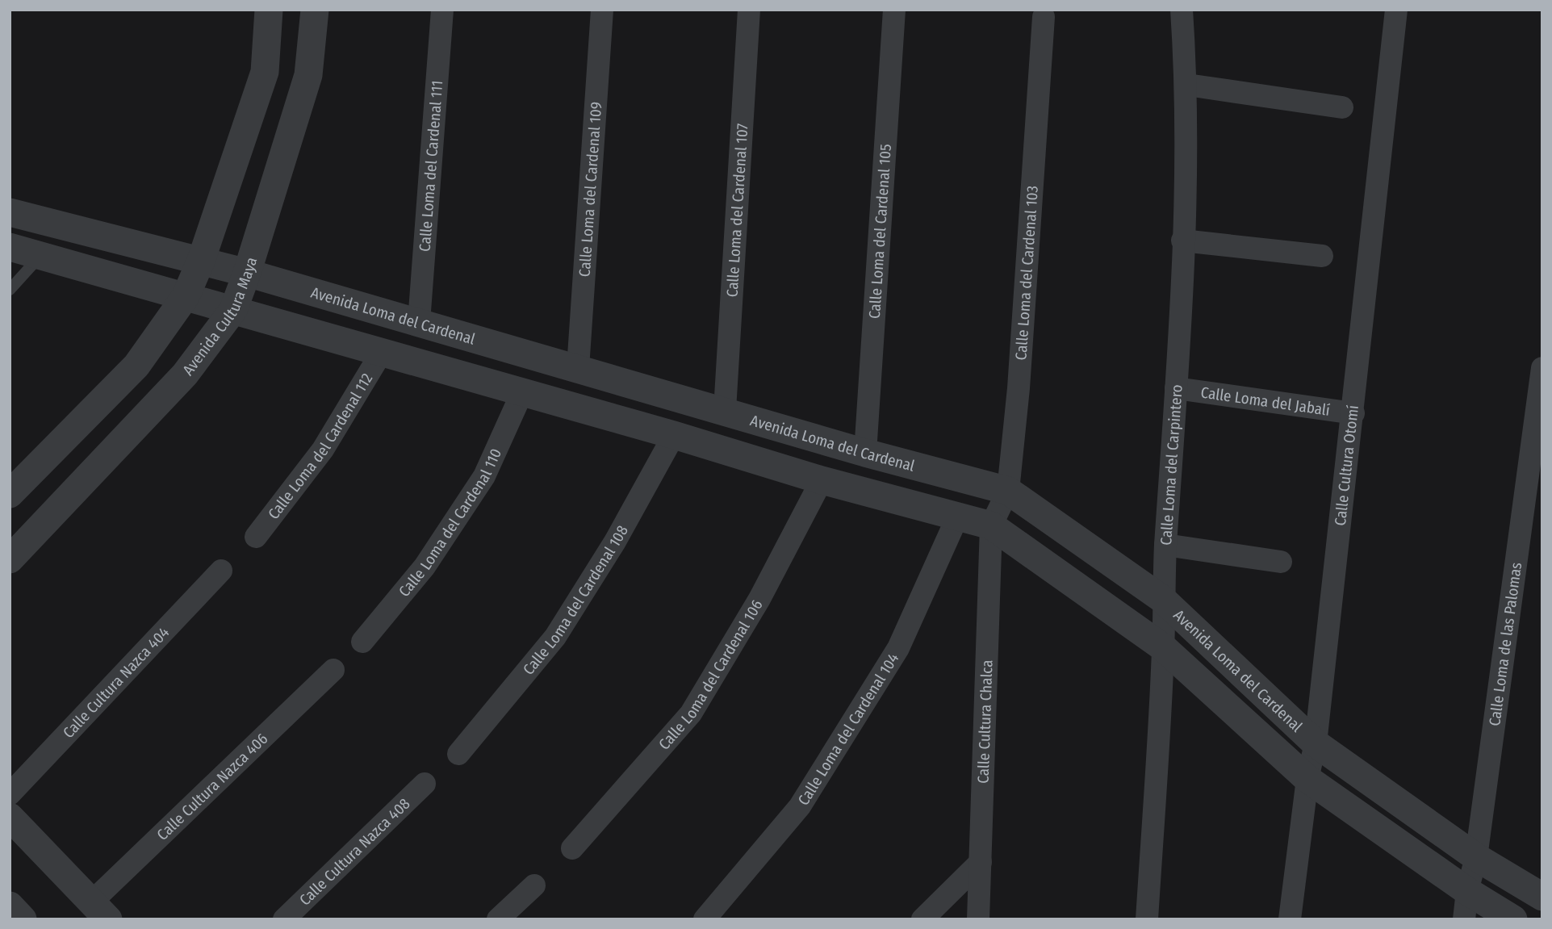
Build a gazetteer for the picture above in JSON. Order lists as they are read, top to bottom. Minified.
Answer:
{"streets":{"street":["Calle Loma del Cardenal 111","Calle Loma del Cardenal 109","Calle Loma del Cardenal 107","Calle Loma del Cardenal 105","Calle Loma del Cardenal 103","Avenida Cultura Maya","Avenida Loma del Cardenal","Calle Loma del Jabalí","Calle Loma del Cardenal 112","Calle Loma del Carpintero","Calle Cultura Otomí","Calle Loma del Cardenal 110","Calle Loma del Cardenal 108","Calle Loma de las Palomas","Calle Loma del Cardenal 106","Calle Cultura Nazca 404","Calle Cultura Chalca","Calle Loma del Cardenal 104","Calle Cultura Nazca 406","Calle Cultura Nazca 408"]},"crossings":[["Calle Loma del Cardenal 111","Avenida Loma del Cardenal"],["Calle Loma del Cardenal 109","Avenida Loma del Cardenal"],["Calle Loma del Cardenal 107","Avenida Loma del Cardenal"],["Calle Loma del Cardenal 105","Avenida Loma del Cardenal"],["Calle Loma del Cardenal 103","Avenida Loma del Cardenal"],["Calle Loma del Cardenal 103","Calle Cultura Chalca"],["Avenida Cultura Maya","Avenida Loma del Cardenal"],["Avenida Loma del Cardenal","Calle Loma del Cardenal 112"],["Avenida Loma del Cardenal","Calle Loma del Carpintero"],["Avenida Loma del Cardenal","Calle Cultura Otomí"],["Avenida Loma del Cardenal","Calle Loma del Cardenal 110"],["Avenida Loma del Cardenal","Calle Loma del Cardenal 108"],["Avenida Loma del Cardenal","Calle Loma de las Palomas"],["Avenida Loma del Cardenal","Calle Loma del Cardenal 106"],["Avenida Loma del Cardenal","Calle Cultura Chalca"],["Avenida Loma del Cardenal","Calle Loma del Cardenal 104"],["Calle Loma del Jabalí","Calle Loma del Carpintero"],["Calle Loma del Jabalí","Calle Cultura Otomí"]]}
